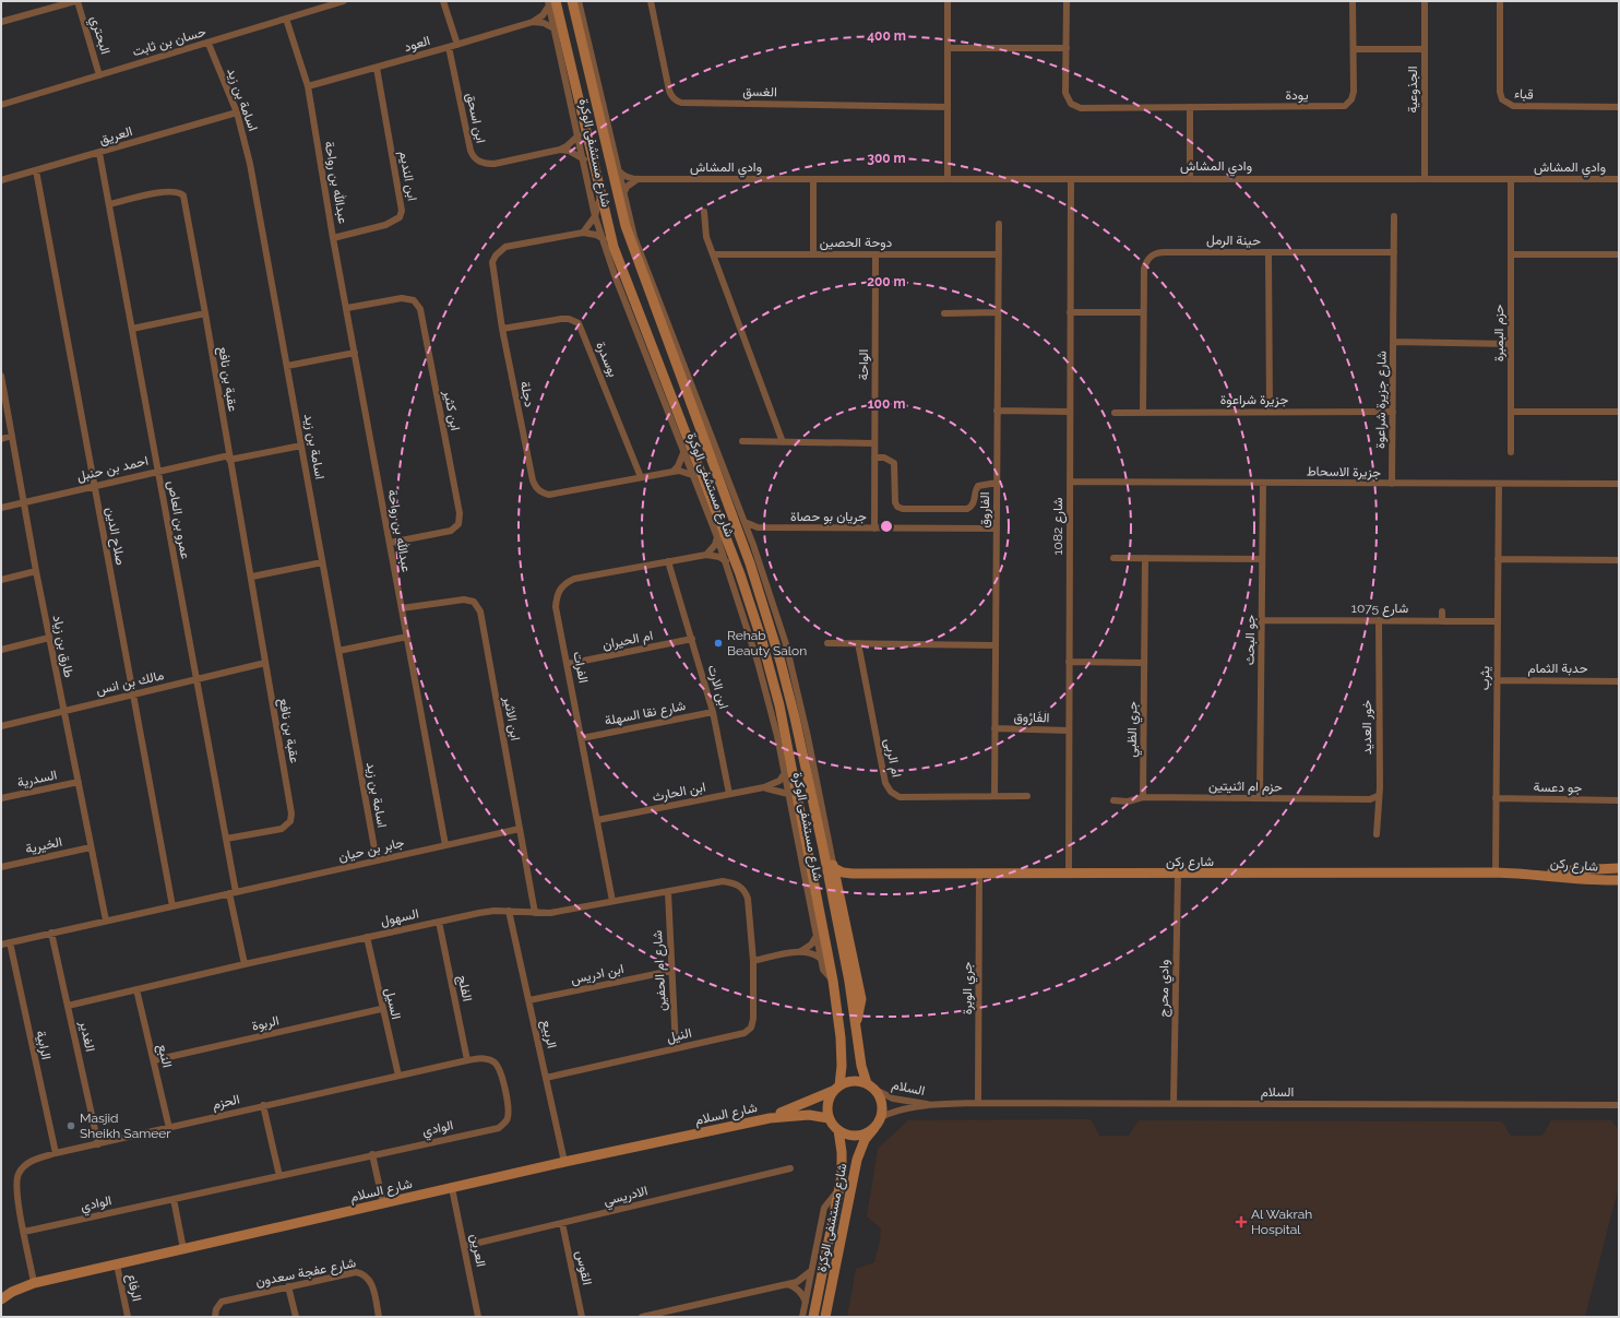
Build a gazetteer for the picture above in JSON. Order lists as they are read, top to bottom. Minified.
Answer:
{"streets":{"street":["البحتري","حسان بن ثابت","العود","الجذوعية","الغسق","قباء","يودة","اسامة بن زيد","ابن اسحق","العريق","شارع مستشفى الوكرة","وادي المشاش","ابن النديم","عبدالله بن رواحة","حينة الرمل","دوحة الحصين","حزم البمبرة","بوسدرة","الواحة","عقبة بن نافع","دجلة","جزيرة شراعوة","شارع جزيرة شراعوة","ابن كثير","احمد بن حنبل","جزيرة الاسحاط","الفاروق","جريان بو حصاة","عمرو بن العاص","شارع 1082","صلاح الدين","شارع 1075","ام الحيران","جو البحث","طارق بن زياد","الفرات","حدبة الثمام","يثرب","مالك بن انس","ابن الارت","شارع نقا السهلة","الفَارُوق","ابن الاثير","خور العديد","جري الظبي","ام الربى","السدرية","حزم ام اثنيتين","جو دعسة","ابن الحارث","الخيرية","جابر بن حيان","شارع ركن","السهول","شارع ام الحفين","ابن ادريس","الفلج","جري الوبرة","وادي محرج","السيل","الربوة","الربيع","النيل","الغدير","الرابية","النبع","السلام","الحزم","شارع السلام","الوادي","الادريسي","العرين","القوس","شارع عفجة سعدون","الرفاع"]},"crossings":[["البحتري","حسان بن ثابت"],["حسان بن ثابت","اسامة بن زيد"],["حسان بن ثابت","عبدالله بن رواحة"],["العود","ابن اسحق"],["العود","شارع مستشفى الوكرة"],["العود","ابن النديم"],["العود","عبدالله بن رواحة"],["الجذوعية","وادي المشاش"],["اسامة بن زيد","العريق"],["اسامة بن زيد","احمد بن حنبل"],["اسامة بن زيد","جابر بن حيان"],["ابن اسحق","شارع مستشفى الوكرة"],["العريق","عمرو بن العاص"],["العريق","صلاح الدين"],["شارع مستشفى الوكرة","وادي المشاش"],["شارع مستشفى الوكرة","دجلة"],["شارع مستشفى الوكرة","جريان بو حصاة"],["شارع مستشفى الوكرة","الفرات"],["شارع مستشفى الوكرة","ابن الحارث"],["شارع مستشفى الوكرة","شارع ركن"],["شارع مستشفى الوكرة","السلام"],["شارع مستشفى الوكرة","شارع السلام"],["وادي المشاش","حزم البمبرة"],["وادي المشاش","شارع 1082"],["ابن النديم","عبدالله بن رواحة"],["عبدالله بن رواحة","ابن كثير"],["عبدالله بن رواحة","ابن الاثير"],["عبدالله بن رواحة","جابر بن حيان"],["حينة الرمل","جزيرة شراعوة"],["دوحة الحصين","الواحة"],["دوحة الحصين","الفاروق"],["حزم البمبرة","شارع جزيرة شراعوة"],["بوسدرة","دجلة"],["الواحة","جريان بو حصاة"],["عقبة بن نافع","احمد بن حنبل"],["عقبة بن نافع","عمرو بن العاص"],["عقبة بن نافع","مالك بن انس"],["جزيرة شراعوة","شارع جزيرة شراعوة"],["شارع جزيرة شراعوة","جزيرة الاسحاط"],["احمد بن حنبل","عمرو بن العاص"],["احمد بن حنبل","صلاح الدين"],["احمد بن حنبل","طارق بن زياد"],["جزيرة الاسحاط","شارع 1082"],["جزيرة الاسحاط","جو البحث"],["جزيرة الاسحاط","يثرب"],["الفاروق","جريان بو حصاة"],["الفاروق","الفَارُوق"],["الفاروق","ام الربى"],["عمرو بن العاص","مالك بن انس"],["عمرو بن العاص","جابر بن حيان"],["شارع 1082","الفَارُوق"],["شارع 1082","شارع ركن"],["صلاح الدين","مالك بن انس"],["صلاح الدين","جابر بن حيان"],["شارع 1075","جو البحث"],["شارع 1075","يثرب"],["شارع 1075","خور العديد"],["ام الحيران","الفرات"],["ام الحيران","ابن الارت"],["جو البحث","حزم ام اثنيتين"],["طارق بن زياد","مالك بن انس"],["طارق بن زياد","السدرية"],["طارق بن زياد","الخيرية"],["طارق بن زياد","جابر بن حيان"],["الفرات","ابن الارت"],["الفرات","شارع نقا السهلة"],["الفرات","ابن الحارث"],["الفرات","السهول"],["حدبة الثمام","يثرب"],["يثرب","جو دعسة"],["يثرب","شارع ركن"],["ابن الارت","شارع نقا السهلة"],["ابن الارت","ابن الحارث"],["ابن الاثير","جابر بن حيان"],["ابن الاثير","السهول"],["خور العديد","حزم ام اثنيتين"],["جري الظبي","حزم ام اثنيتين"],["جابر بن حيان","الغدير"],["جابر بن حيان","الرابية"],["شارع ركن","جري الوبرة"],["شارع ركن","وادي محرج"],["السهول","شارع ام الحفين"],["السهول","الفلج"],["السهول","السيل"],["السهول","الربيع"],["السهول","النيل"],["السهول","الغدير"],["السهول","النبع"],["شارع ام الحفين","ابن ادريس"],["شارع ام الحفين","النيل"],["ابن ادريس","الربيع"],["الفلج","الحزم"],["جري الوبرة","السلام"],["وادي محرج","السلام"],["السيل","الربوة"],["السيل","الحزم"],["الربوة","النبع"],["الربيع","النيل"],["الربيع","شارع السلام"],["الغدير","الحزم"],["الرابية","الحزم"],["النبع","الحزم"],["السلام","شارع السلام"],["الحزم","شارع السلام"],["الحزم","الوادي"],["شارع السلام","العرين"],["شارع السلام","الرفاع"],["الادريسي","العرين"],["الادريسي","القوس"]],"places":{"other":["Rehab Beauty Salon","Masjid Sheikh Sameer"],"health":["Al Wakrah Hospital"]},"rings":["400 m","300 m","200 m","100 m"]}
